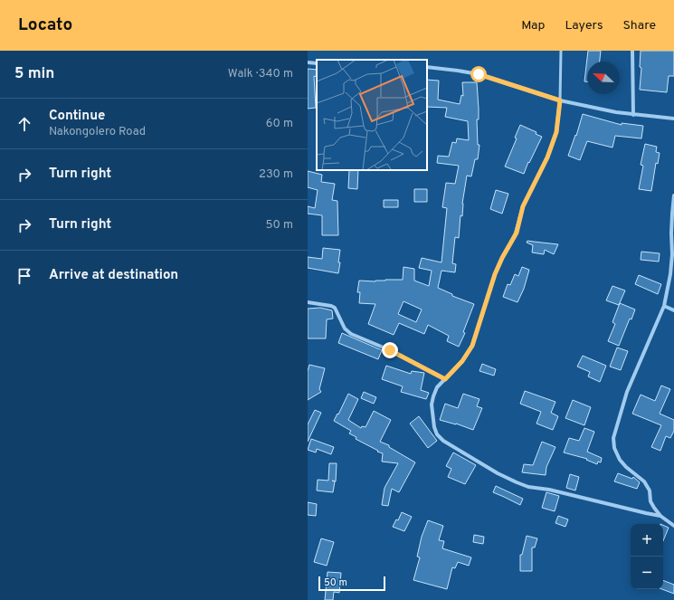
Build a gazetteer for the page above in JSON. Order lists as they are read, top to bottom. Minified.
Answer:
{"scale_bar":"50 m","north":"top left","page":{"header":"Locato","nav":["Map","Layers","Share"],"heading":["5 min","Walk · 340 m"],"list":[["Continue","Nakongolero Road","60 m"],["Turn right","230 m"],["Turn right","50 m"],"Arrive at destination"],"map_buttons":["+","−"],"scale":"50 m"}}
